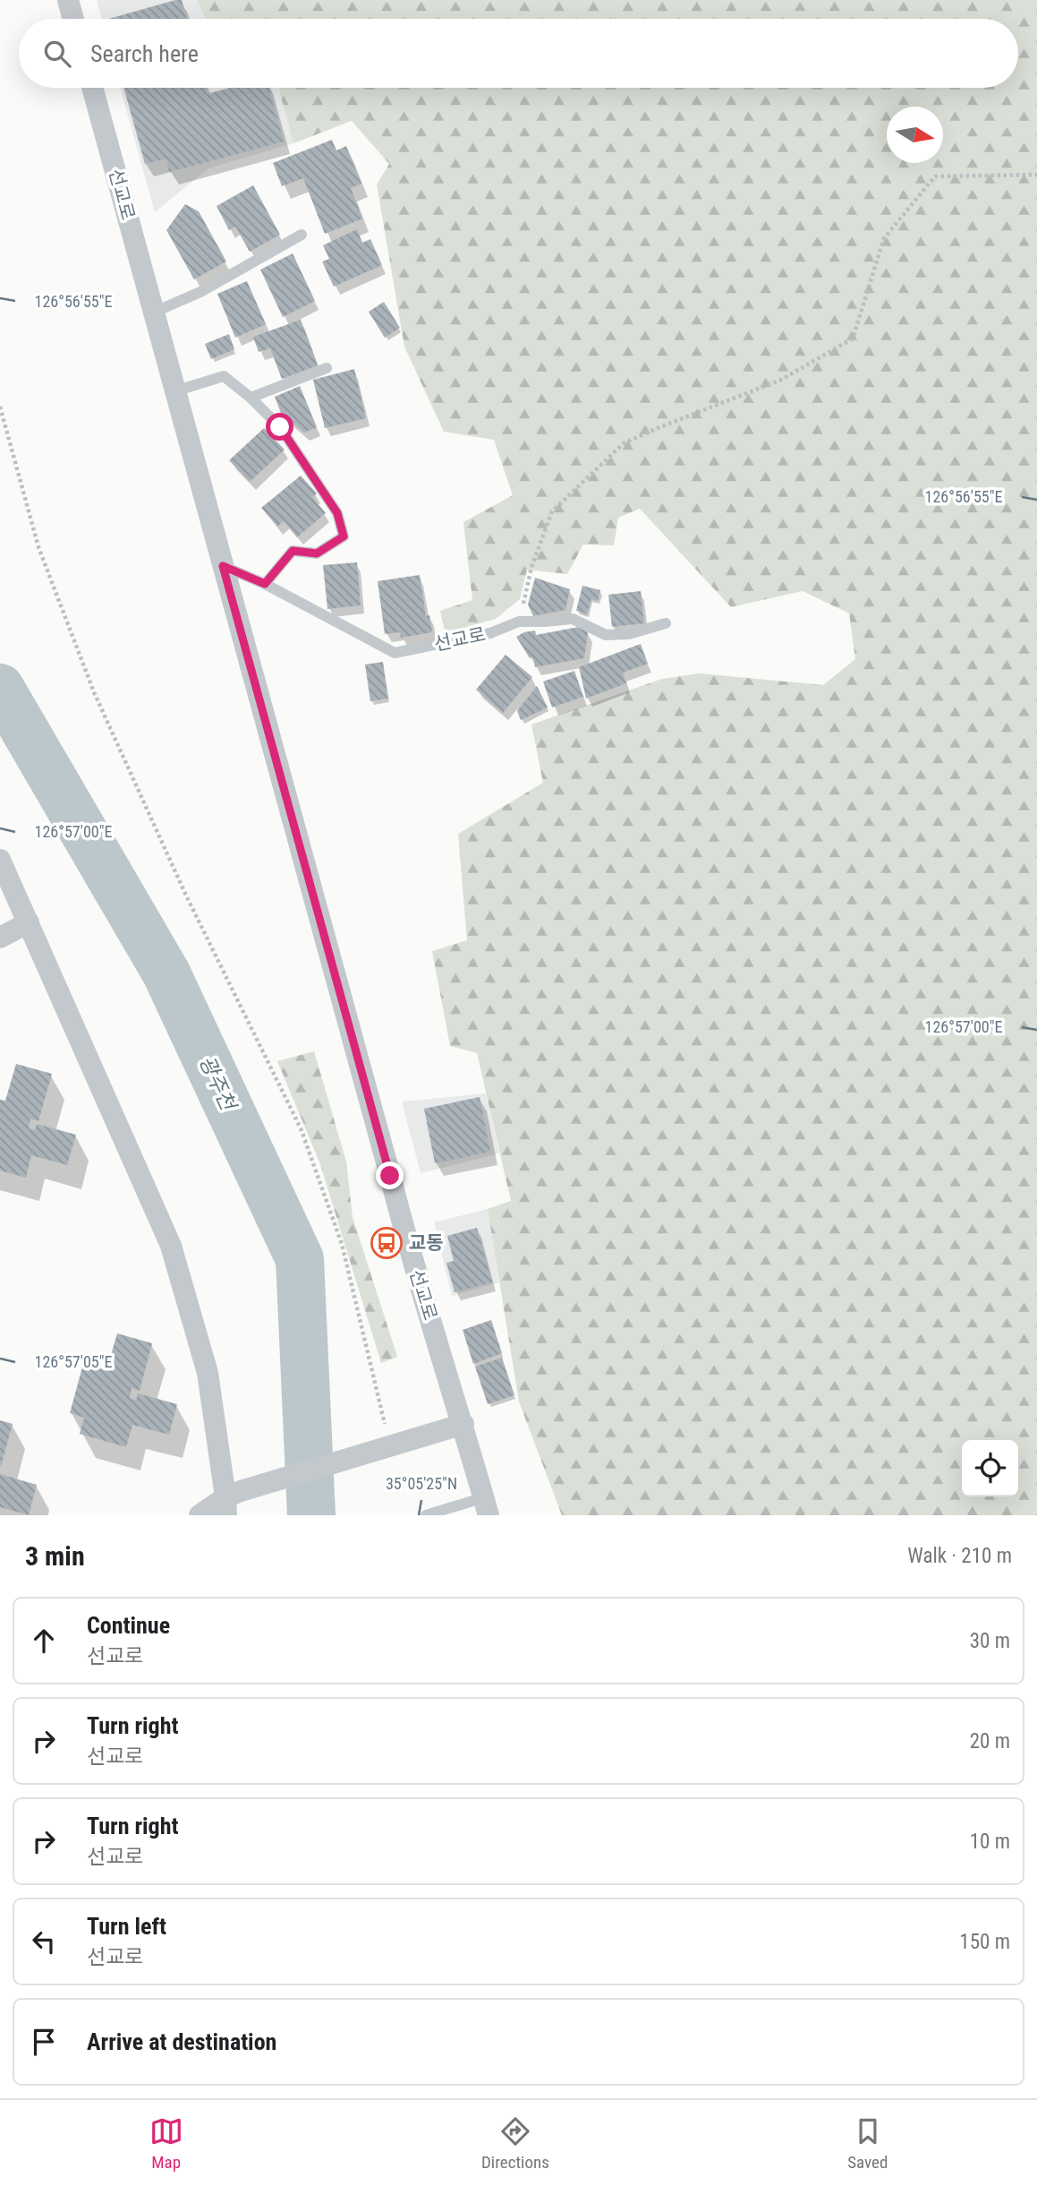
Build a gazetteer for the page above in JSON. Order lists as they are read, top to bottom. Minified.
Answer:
{"streets":{"street":["선교로"]},"water":["광주천"],"places":{"bus stop":["교동"]},"north":"right","page":{"search":"Search here","heading":["3 min","Walk · 210 m"],"list":[["Continue","선교로","30 m"],["Turn right","선교로","20 m"],["Turn right","선교로","10 m"],["Turn left","선교로","150 m"],"Arrive at destination"],"nav":["Map","Directions","Saved"]},"coordinates":["126°56'55\"E","126°57'00\"E","126°57'05\"E","35°05'25\"N"]}
